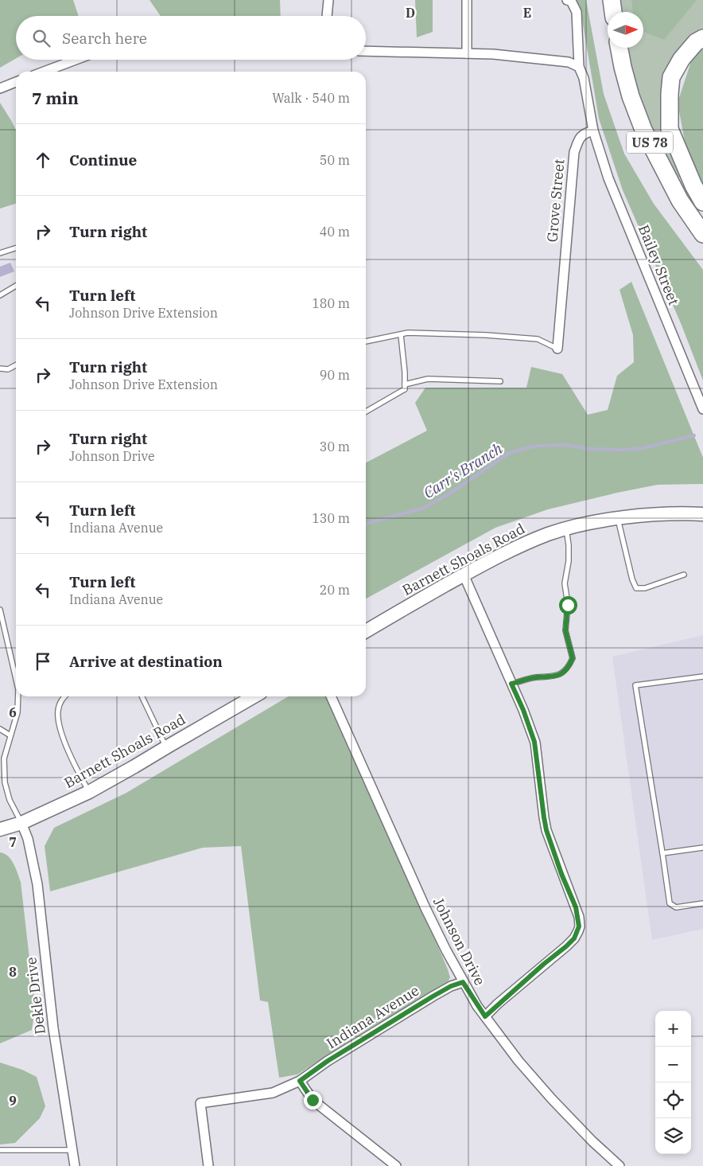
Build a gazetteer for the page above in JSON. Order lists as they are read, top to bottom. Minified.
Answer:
{"streets":{"highway":["US 78"],"main road":["Barnett Shoals Road"],"street":["Grove Street","Bailey Street","Johnson Drive","Dekle Drive","Indiana Avenue"]},"crossings":[["Grove Street","Bailey Street"],["Barnett Shoals Road","Dekle Drive"],["Johnson Drive","Indiana Avenue"]],"water":["Carr's Branch"],"north":"right","page":{"search":"Search here","heading":["7 min","Walk · 540 m"],"list":[["Continue","50 m"],["Turn right","40 m"],["Turn left","Johnson Drive Extension","180 m"],["Turn right","Johnson Drive Extension","90 m"],["Turn right","Johnson Drive","30 m"],["Turn left","Indiana Avenue","130 m"],["Turn left","Indiana Avenue","20 m"],"Arrive at destination"],"map_buttons":["+","−"]},"grid":{"columns":["D","E"],"rows":["6","7","8","9"]}}
